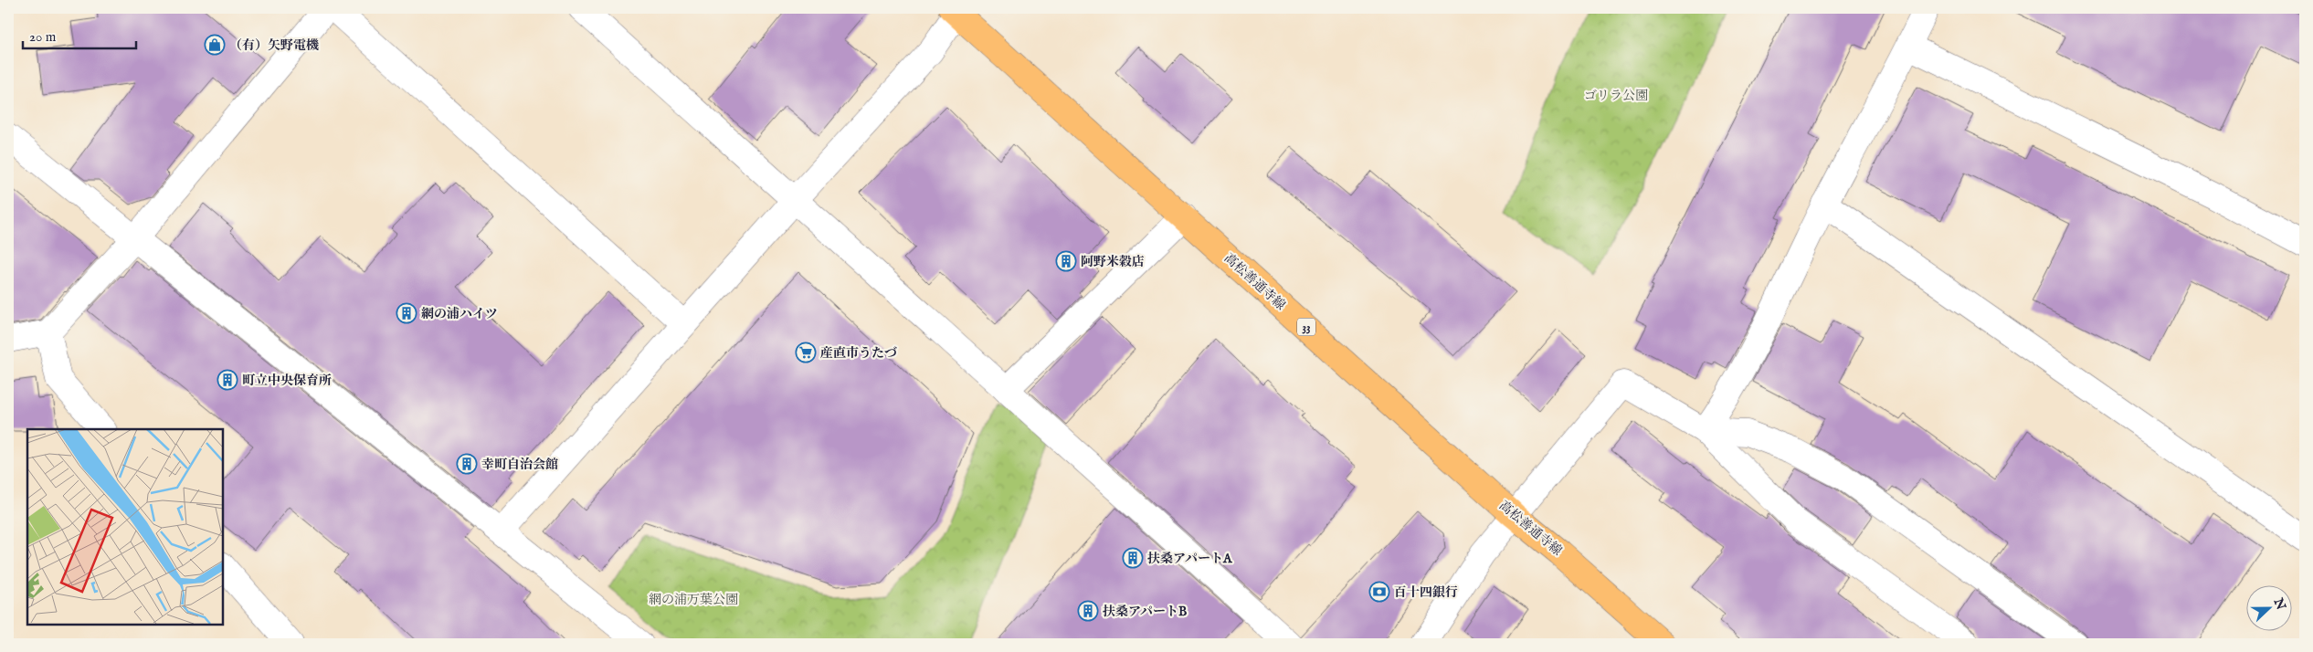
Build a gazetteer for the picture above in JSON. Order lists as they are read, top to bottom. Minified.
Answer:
{"streets":{"main road":["高松善通寺線","33"]},"parks":["ゴリラ公園","網の浦万葉公園"],"places":{"shop":["（有）矢野電機"],"building":["阿野米穀店","網の浦ハイツ","町立中央保育所","幸町自治会館","扶桑アパートA","扶桑アパートB"],"supermarket":["産直市うたづ"],"bank":["百十四銀行"]},"scale_bar":"20 m","north":"right"}
